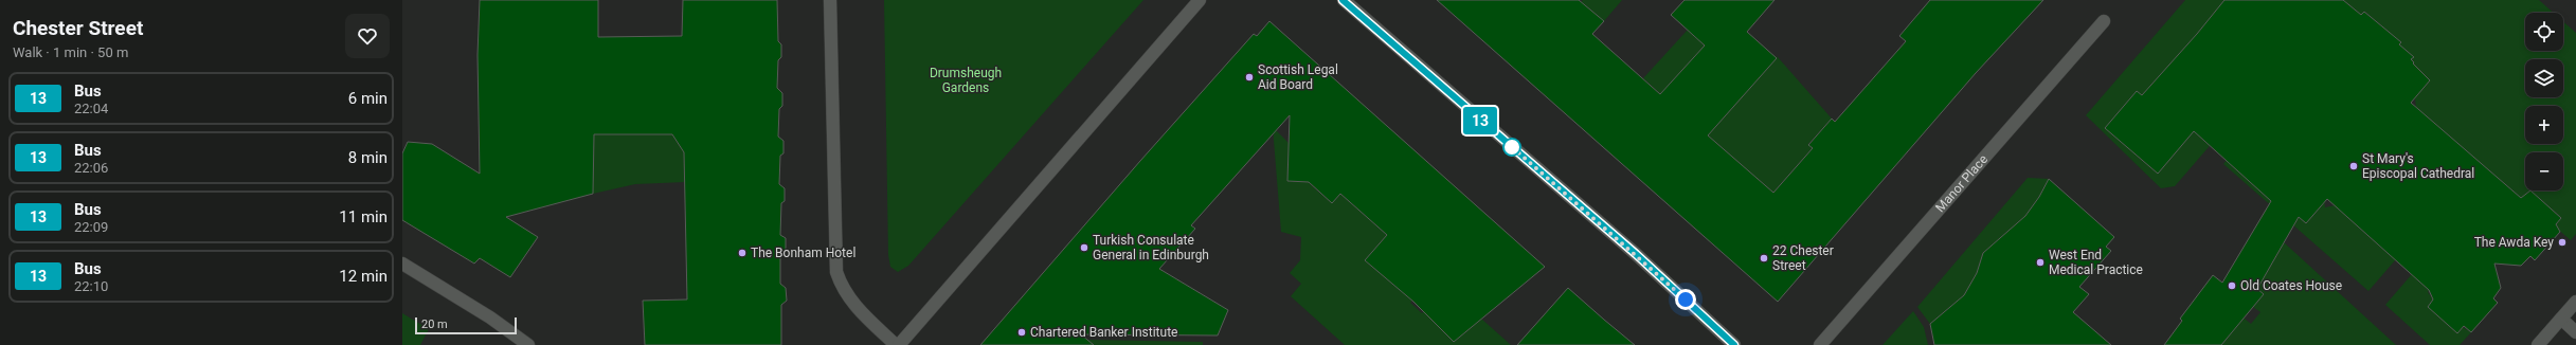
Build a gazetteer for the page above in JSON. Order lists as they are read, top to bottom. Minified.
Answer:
{"streets":{"street":["Manor Place"]},"parks":["Drumsheugh Gardens"],"places":["Scottish Legal Aid Board","St Mary's Episcopal Cathedral","The Awda Key","Turkish Consulate General in Edinburgh","The Bonham Hotel","22 Chester Street","West End Medical Practice","Old Coates House","Chartered Banker Institute"],"lines":["bus line 13"],"scale_bar":"20 m","page":{"heading":["Chester Street","Walk · 1 min · 50 m"],"on_map":"13","map_buttons":["+","−"],"list":[{"mark":"13","name":"Bus","note":"22:04","value":"6 min"},{"mark":"13","name":"Bus","note":"22:06","value":"8 min"},{"mark":"13","name":"Bus","note":"22:09","value":"11 min"},{"mark":"13","name":"Bus","note":"22:10","value":"12 min"}],"scale":"20 m"}}
